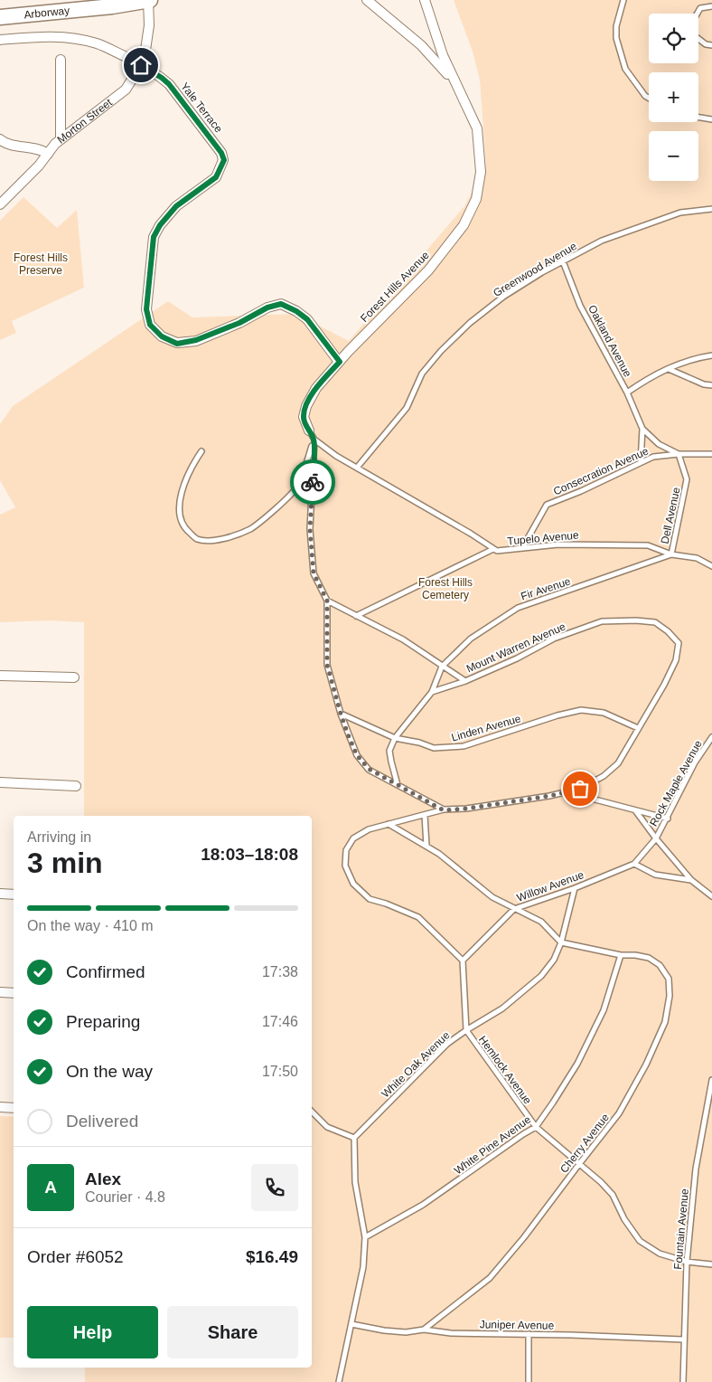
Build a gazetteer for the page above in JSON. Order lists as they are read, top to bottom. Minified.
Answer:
{"streets":{"highway":["Arborway"],"street":["Yale Terrace","Morton Street","Forest Hills Avenue"],"lane":["Greenwood Avenue","Oakland Avenue","Consecration Avenue","Dell Avenue","Tupelo Avenue","Fir Avenue","Mount Warren Avenue","Linden Avenue","Rock Maple Avenue","Willow Avenue","White Oak Avenue","Hemlock Avenue","Cherry Avenue","White Pine Avenue","Fountain Avenue","Juniper Avenue"]},"crossings":[["Arborway","Yale Terrace"],["Arborway","Morton Street"],["Yale Terrace","Morton Street"],["Yale Terrace","Forest Hills Avenue"],["Greenwood Avenue","Oakland Avenue"],["Greenwood Avenue","Tupelo Avenue"],["Forest Hills Avenue","Tupelo Avenue"],["Oakland Avenue","Consecration Avenue"],["Oakland Avenue","Dell Avenue"],["Consecration Avenue","Dell Avenue"],["Consecration Avenue","Tupelo Avenue"],["Dell Avenue","Tupelo Avenue"],["Dell Avenue","Fir Avenue"],["Tupelo Avenue","Fir Avenue"],["Fir Avenue","Mount Warren Avenue"],["Mount Warren Avenue","Linden Avenue"],["Rock Maple Avenue","Willow Avenue"],["Willow Avenue","White Oak Avenue"],["White Oak Avenue","Hemlock Avenue"],["Hemlock Avenue","Cherry Avenue"],["Hemlock Avenue","White Pine Avenue"],["Hemlock Avenue","Fountain Avenue"],["Cherry Avenue","White Pine Avenue"],["Cherry Avenue","Juniper Avenue"],["Fountain Avenue","Juniper Avenue"]],"parks":["Forest Hills Preserve","Forest Hills Cemetery"],"page":{"map_buttons":["+","−"],"heading":["3 min","Arriving in","18:03–18:08"],"panel":["Alex","Courier · 4.8","Order #6052","$16.49"],"bar":"On the way · 410 m","list":[["Confirmed","17:38"],["Preparing","17:46"],["On the way","17:50"],"Delivered"],"round":"A","buttons":["Help","Share"]}}
